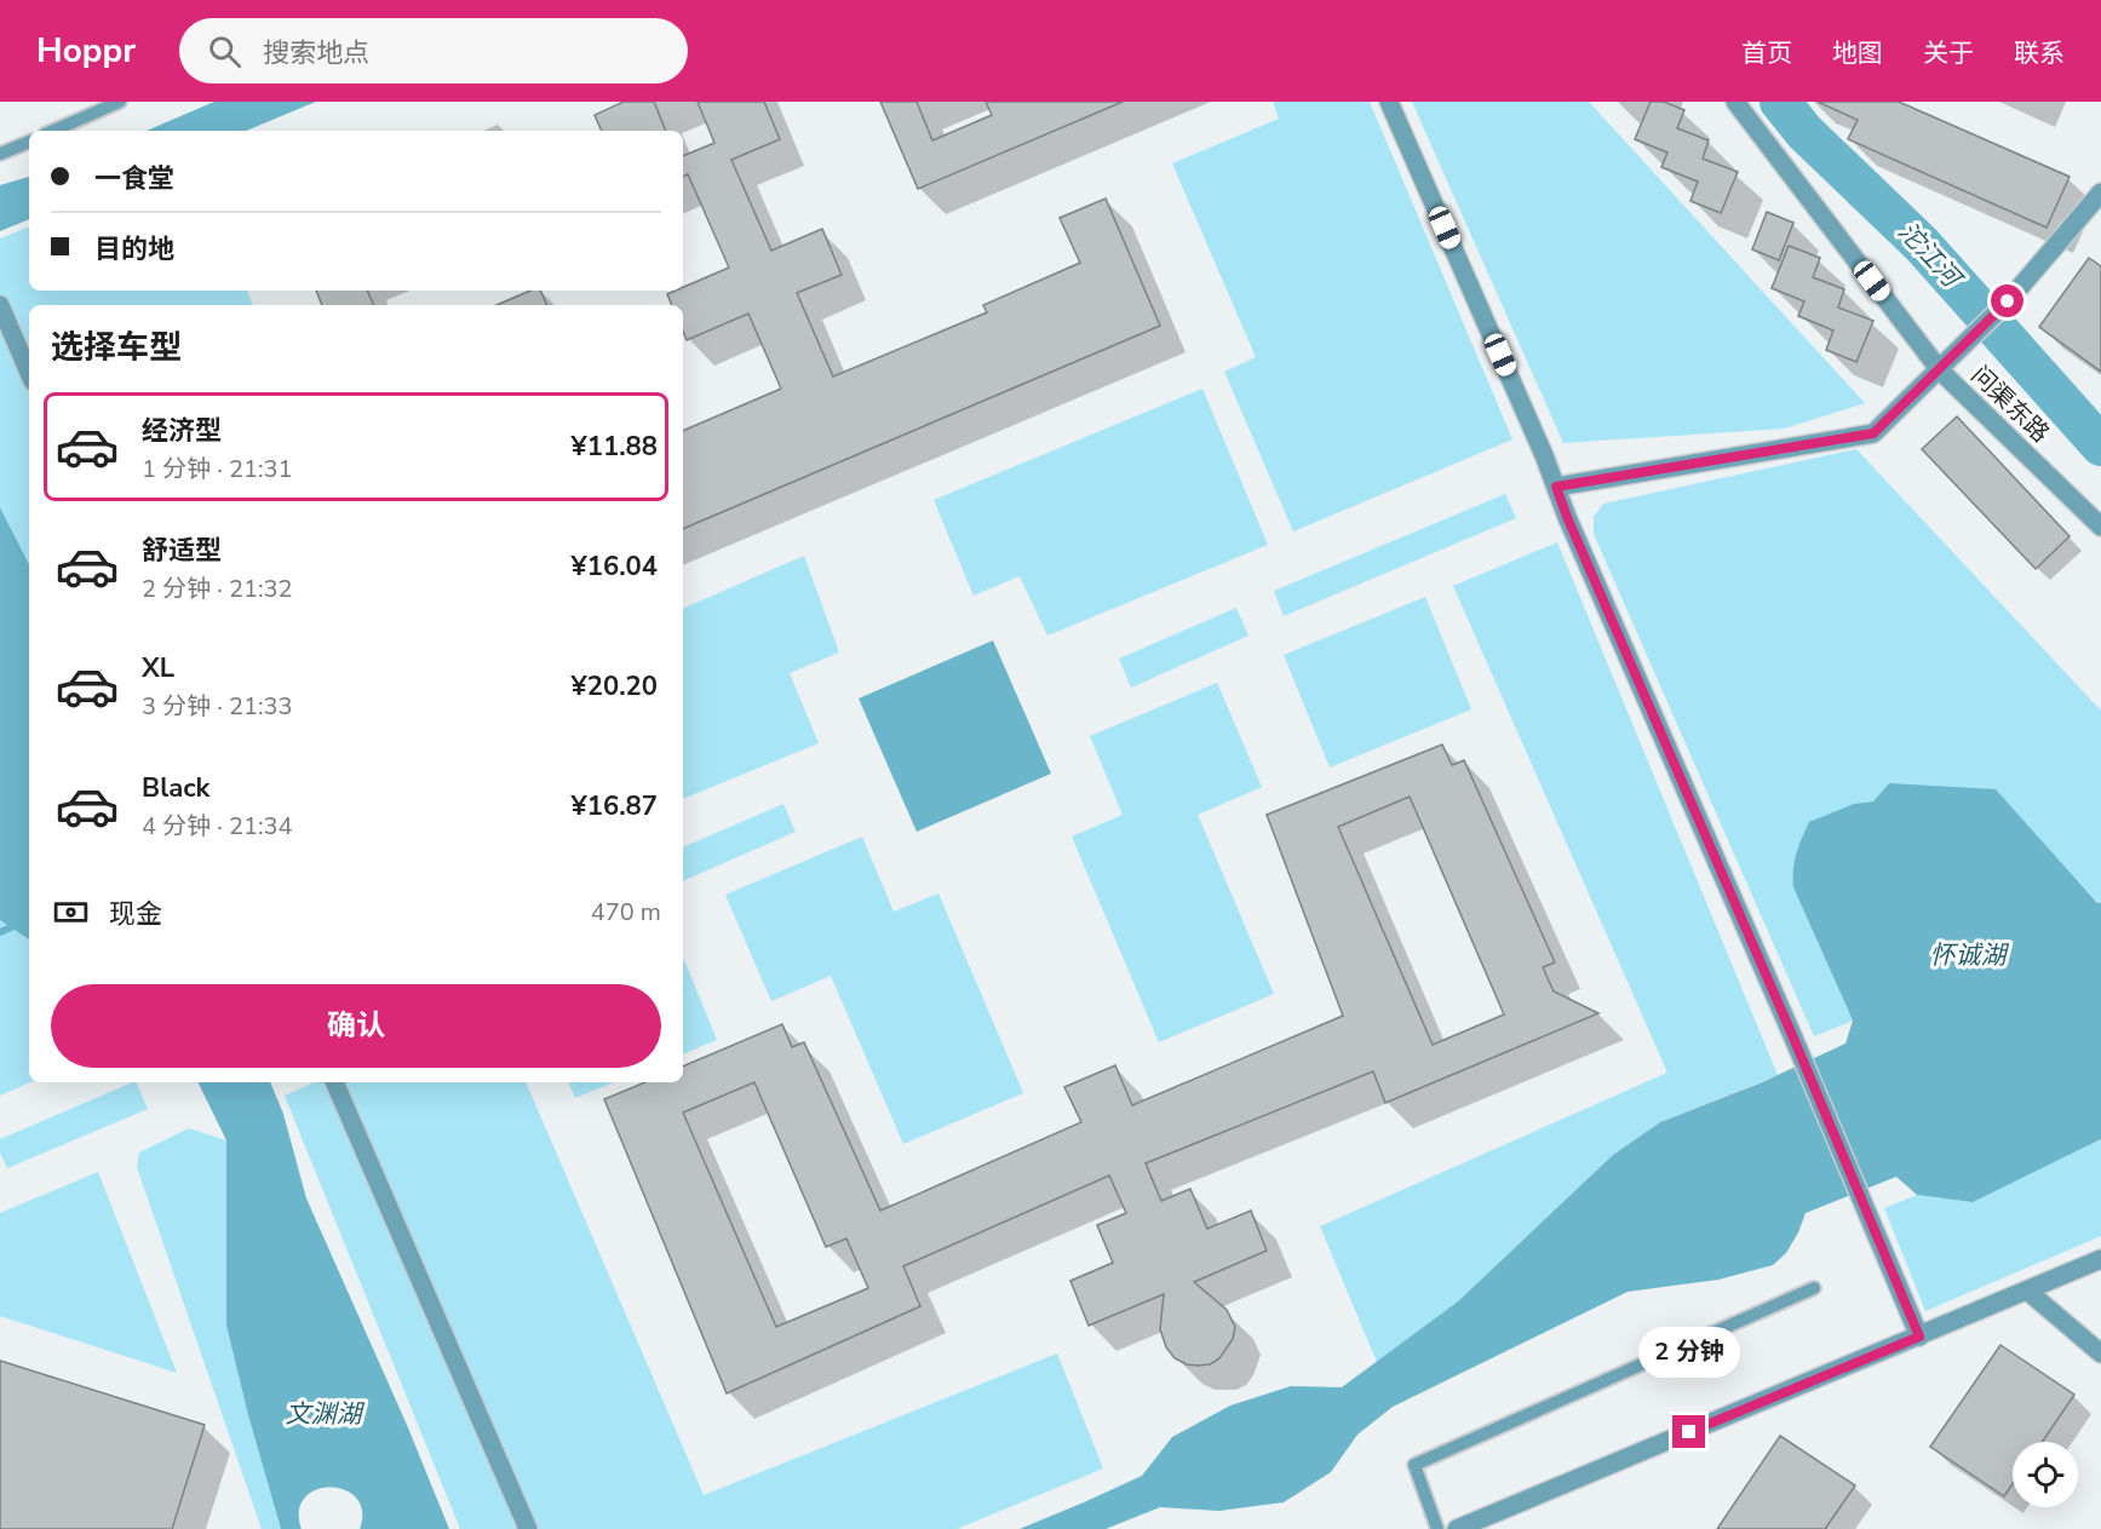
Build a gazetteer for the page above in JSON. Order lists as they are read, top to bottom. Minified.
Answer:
{"streets":{"street":["问渠东路"]},"water":["沱江河","怀诚湖","文渊湖"],"page":{"header":"Hoppr","search":"搜索地点","nav":["首页","地图","关于","联系"],"banner":["一食堂","目的地"],"heading":"选择车型","list":[{"name":"经济型","note":"1 分钟 · 21:31","value":"¥11.88"},{"name":"舒适型","note":"2 分钟 · 21:32","value":"¥16.04"},{"name":"XL","note":"3 分钟 · 21:33","value":"¥20.20"},{"name":"Black","note":"4 分钟 · 21:34","value":"¥16.87"}],"pay":["现金","470 m"],"buttons":"确认","bubble":"2 分钟"}}
